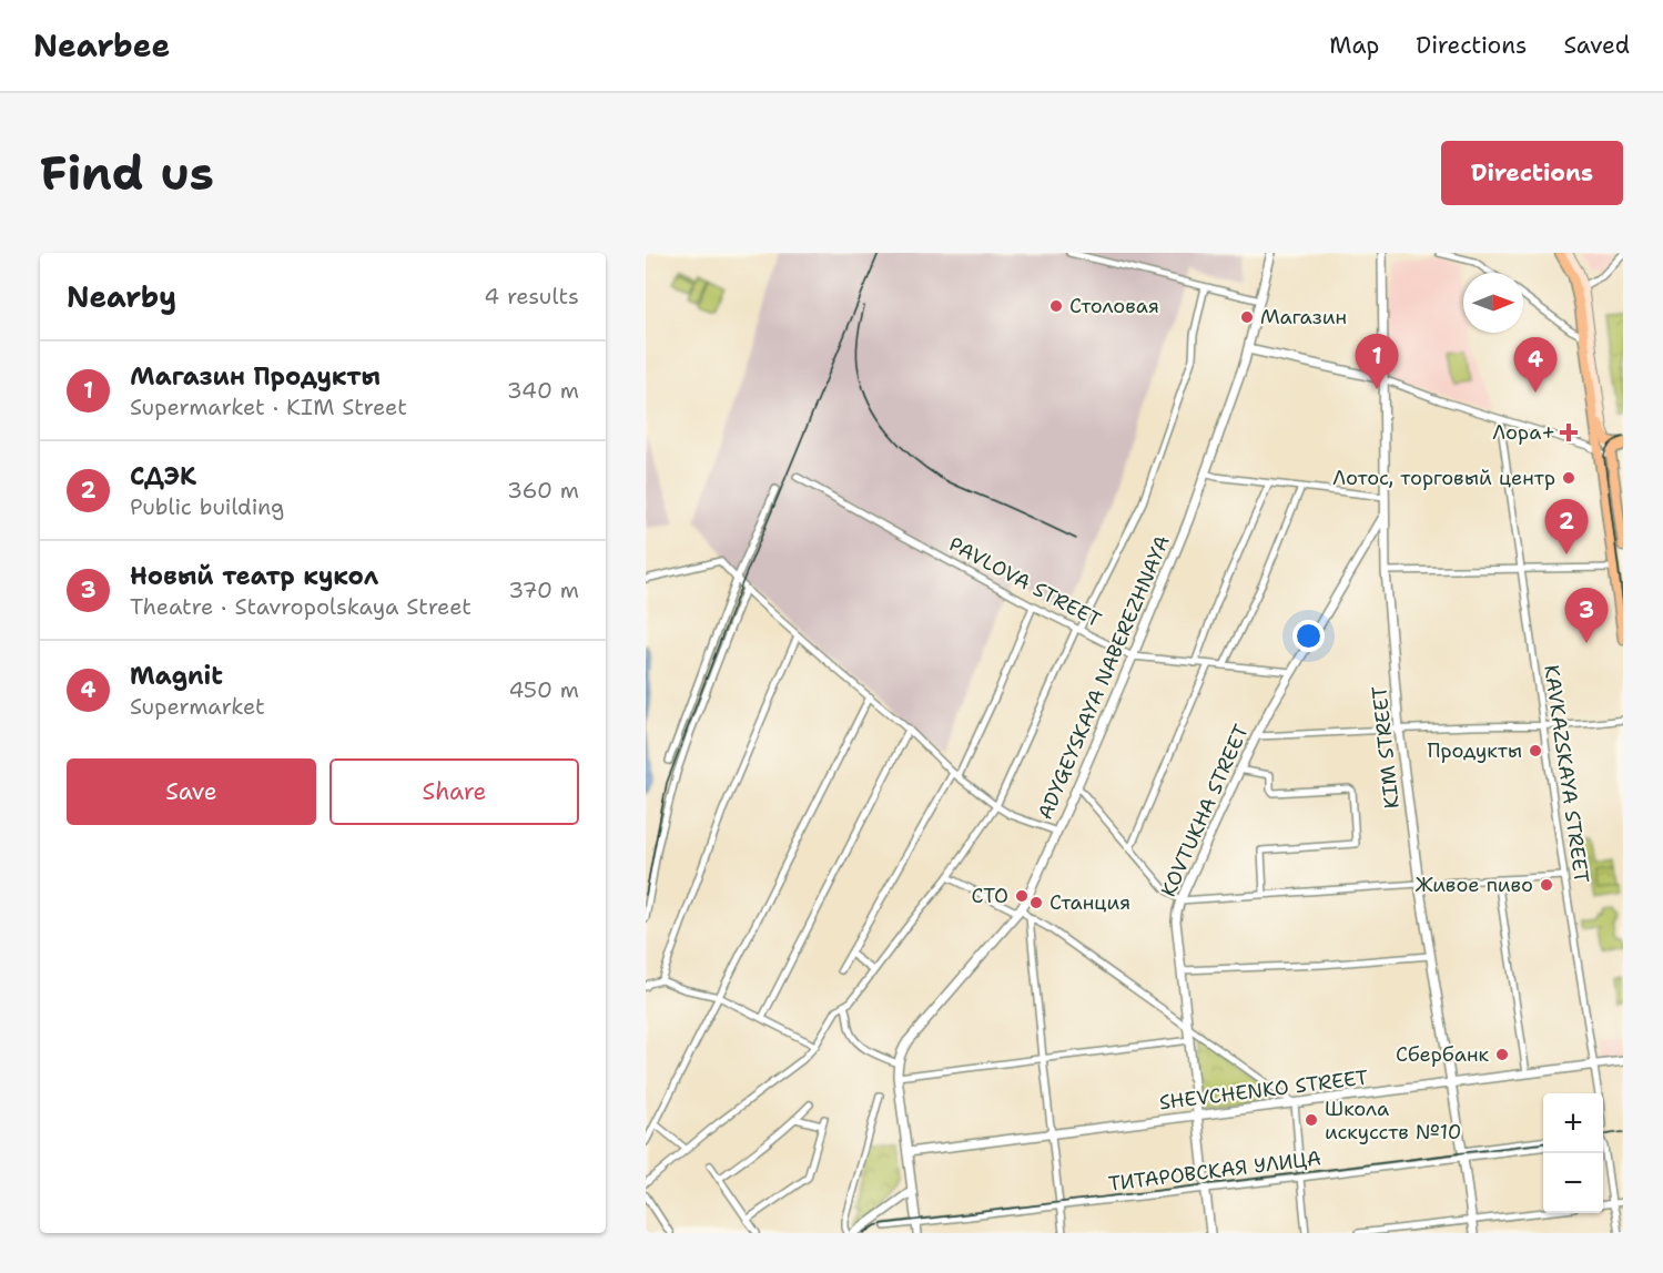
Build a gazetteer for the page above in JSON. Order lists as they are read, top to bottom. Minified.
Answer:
{"streets":{"street":["PAVLOVA STREET","ADYGEYSKAYA NABEREZHNAYA","KIM STREET","KAVKAZSKAYA STREET","KOVTUKHA STREET","SHEVCHENKO STREET","ТИТАРОВСКАЯ УЛИЦА"]},"crossings":[["PAVLOVA STREET","ADYGEYSKAYA NABEREZHNAYA"],["PAVLOVA STREET","KOVTUKHA STREET"],["ADYGEYSKAYA NABEREZHNAYA","SHEVCHENKO STREET"],["ADYGEYSKAYA NABEREZHNAYA","ТИТАРОВСКАЯ УЛИЦА"],["KIM STREET","KOVTUKHA STREET"],["KIM STREET","SHEVCHENKO STREET"],["KIM STREET","ТИТАРОВСКАЯ УЛИЦА"],["KAVKAZSKAYA STREET","SHEVCHENKO STREET"],["KOVTUKHA STREET","SHEVCHENKO STREET"],["KOVTUKHA STREET","ТИТАРОВСКАЯ УЛИЦА"]],"places":{"other":["Столовая","Магазин","Лотос, торговый центр","Продукты","Живое пиво","СТО","Станция","Сбербанк","Школа искусств №10"],"health":["Лора+"]},"north":"right","page":{"header":"Nearbee","nav":["Map","Directions","Saved"],"buttons":["Directions",["Save","Share"]],"title":"Find us","heading":["Nearby","4 results"],"pins":["1","4","2","3"],"list":[{"mark":"1","name":"Магазин Продукты","note":"Supermarket · KIM Street","value":"340 m"},{"mark":"2","name":"СДЭК","note":"Public building","value":"360 m"},{"mark":"3","name":"Новый театр кукол","note":"Theatre · Stavropolskaya Street","value":"370 m"},{"mark":"4","name":"Magnit","note":"Supermarket","value":"450 m"}],"map_buttons":["+","−"]}}
